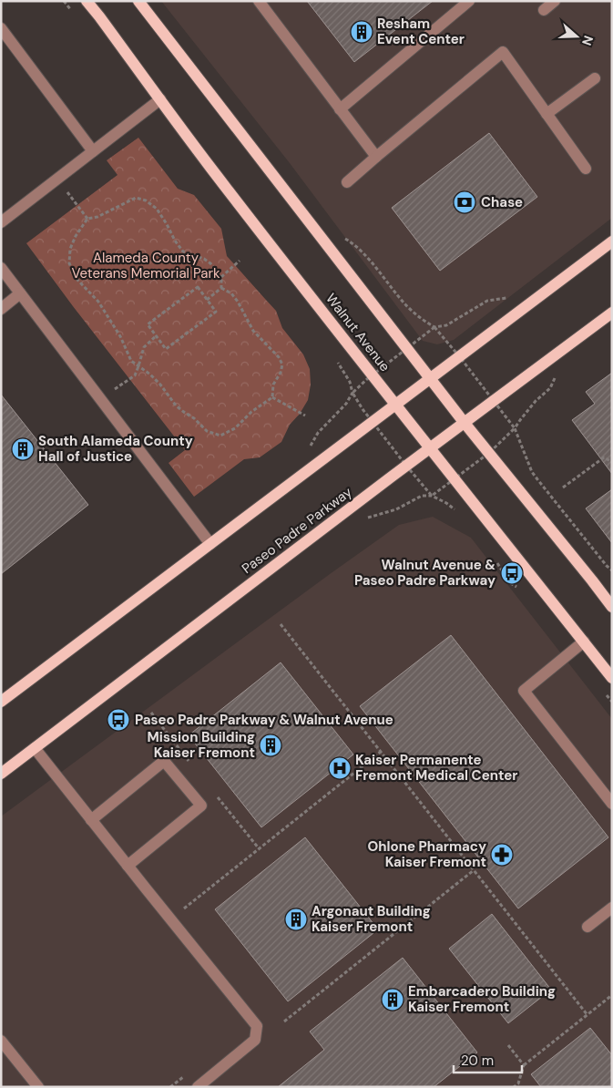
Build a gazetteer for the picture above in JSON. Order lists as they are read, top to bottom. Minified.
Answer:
{"streets":{"main road":["Walnut Avenue","Paseo Padre Parkway"]},"crossings":[["Walnut Avenue","Paseo Padre Parkway"]],"parks":["Alameda County Veterans Memorial Park"],"places":{"building":["Resham Event Center","South Alameda County Hall of Justice","Mission Building Kaiser Fremont","Argonaut Building Kaiser Fremont","Embarcadero Building Kaiser Fremont"],"bank":["Chase"],"bus stop":["Walnut Avenue & Paseo Padre Parkway","Paseo Padre Parkway & Walnut Avenue"],"hospital":["Kaiser Permanente Fremont Medical Center"],"pharmacy":["Ohlone Pharmacy Kaiser Fremont"]},"scale_bar":"20 m","north":"right"}
